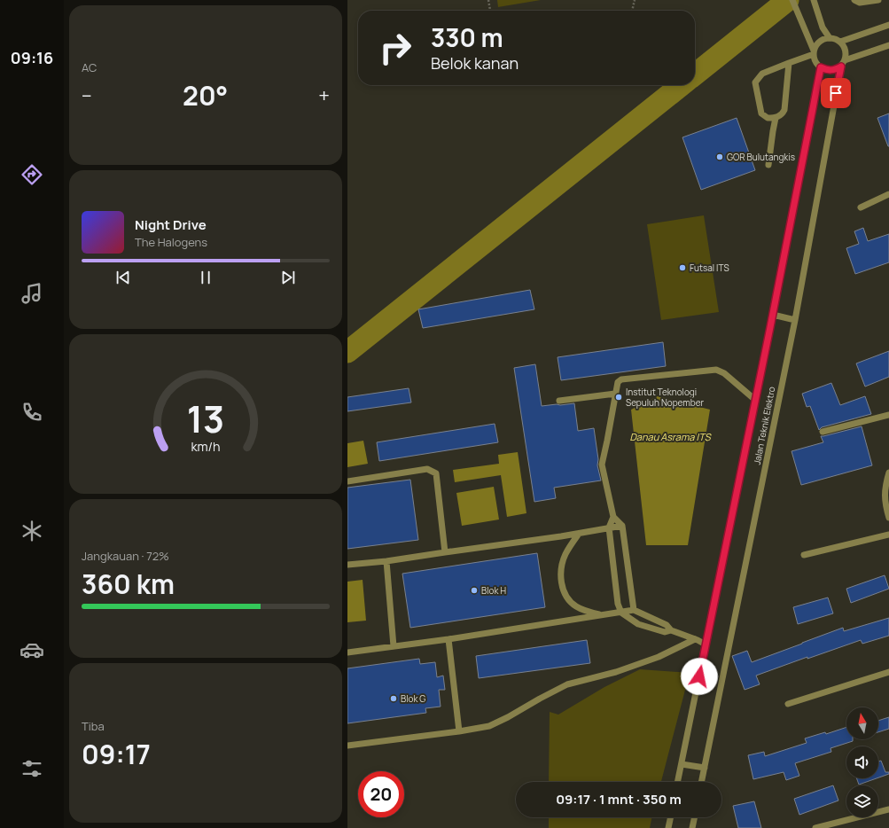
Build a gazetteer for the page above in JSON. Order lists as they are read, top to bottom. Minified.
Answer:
{"streets":{"lane":["Jalan Teknik Elektro"]},"water":["Danau Asrama ITS"],"places":["GOR Bulutangkis","Futsal ITS","Institut Teknologi Sepuluh Nopember","Blok H","Blok G"],"north":"top","page":{"tabs":"09:16","tile":["AC",["Jangkauan · 72%","360 km"],["Tiba","09:17"]],"turn":["330 m","Belok kanan"],"heat":["−","20°","+"],"song":["Night Drive","The Halogens"],"limit":"20","trip":"09:17 · 1 mnt · 350 m","gauge":["13","km/h"]}}
